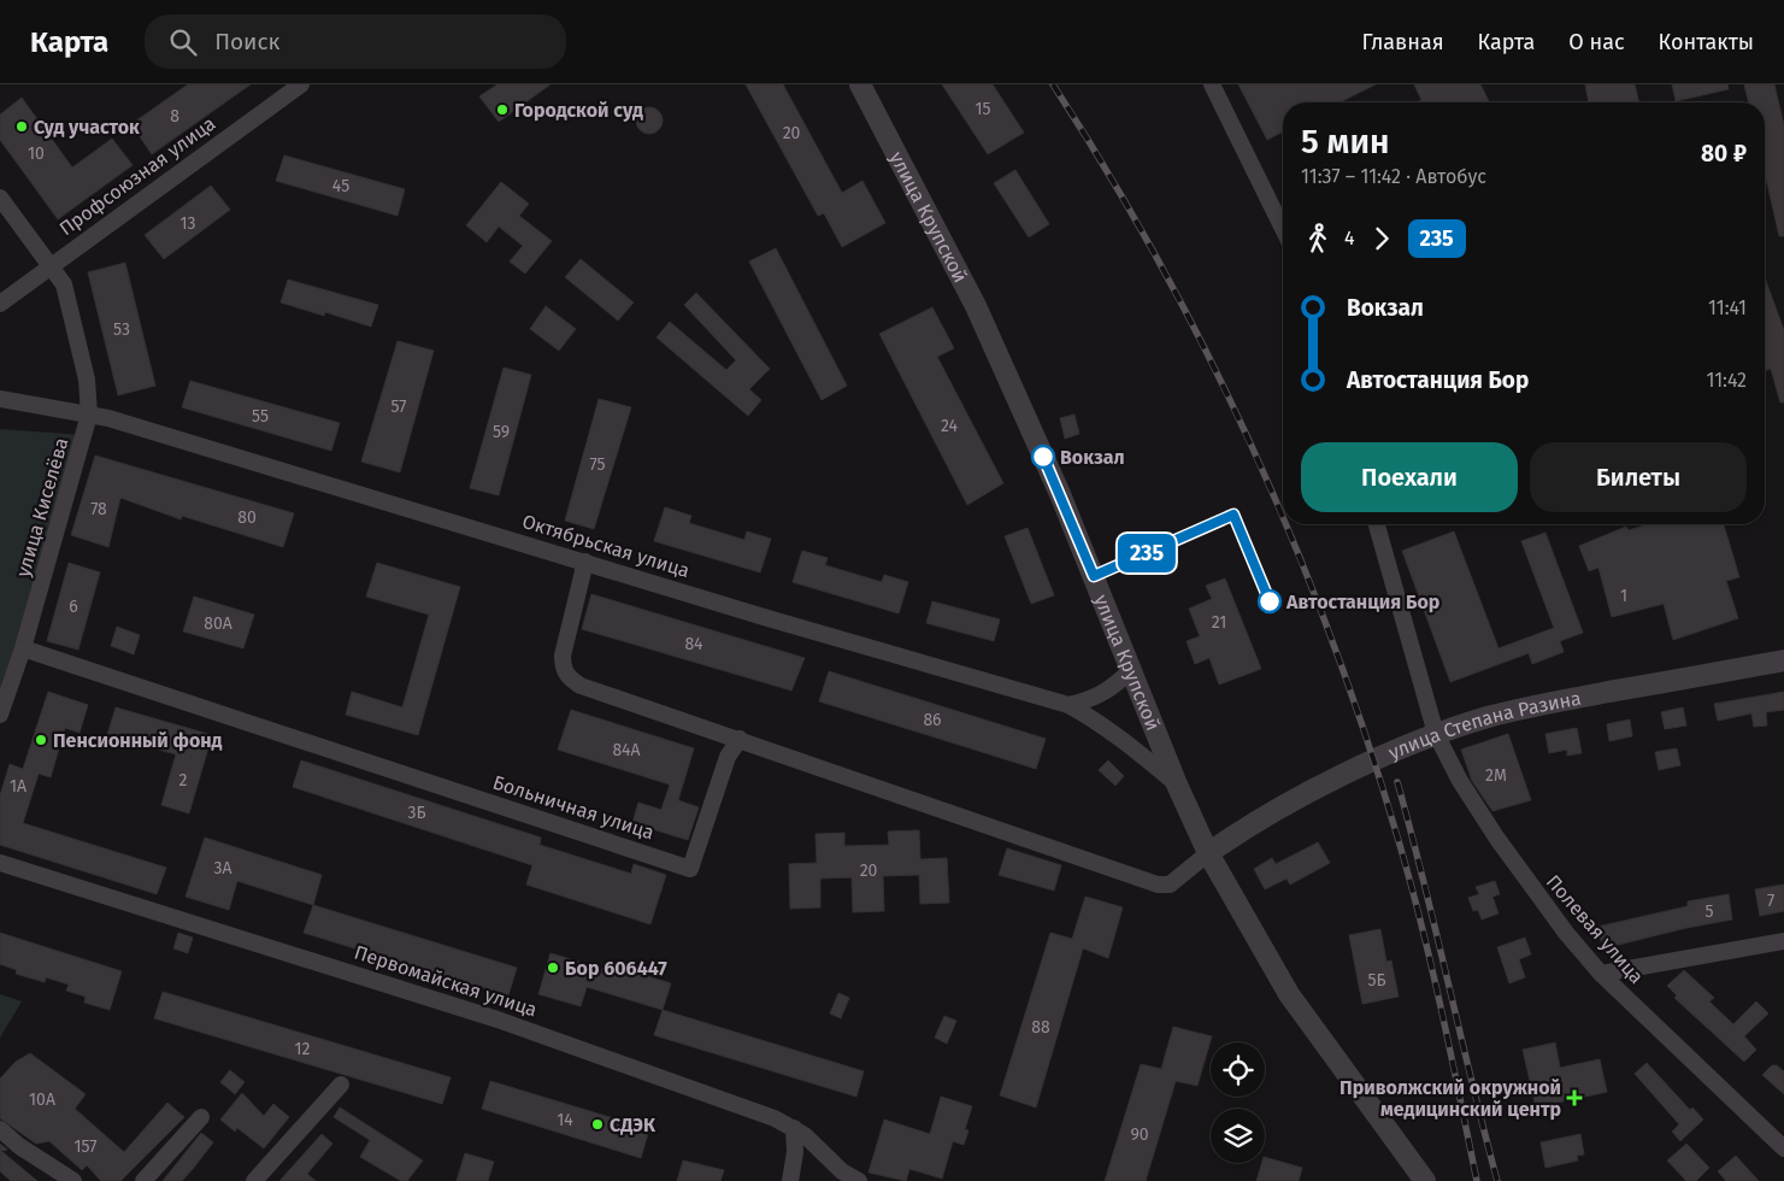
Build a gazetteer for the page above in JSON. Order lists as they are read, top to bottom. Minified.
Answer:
{"streets":{"street":["Профсоюзная улица","улица Крупской","улица Киселёва","Октябрьская улица","улица Степана Разина","Больничная улица","Полевая улица","Первомайская улица"]},"crossings":[["Профсоюзная улица","улица Киселёва"],["улица Крупской","Октябрьская улица"],["улица Крупской","улица Степана Разина"],["улица Киселёва","Октябрьская улица"],["улица Киселёва","Больничная улица"],["улица Степана Разина","Полевая улица"]],"places":{"other":["Городской суд","Суд участок","Вокзал","Автостанция Бор","Пенсионный фонд","Бор 606447","СДЭК"],"health":["Приволжский окружной медицинский центр"]},"lines":["bus line 235"],"house_numbers":["15","8","20","10","45","13","53","57","55","24","59","75","78","80","1","6","21","80А","84","86","84А","2М","2","1А","3Б","3А","20","7","5","5Б","88","12","10А","14","90","157"],"page":{"header":"Карта","search":"Поиск","nav":["Главная","Карта","О нас","Контакты"],"on_map":"235","heading":["5 мин","11:37 – 11:42 · Автобус","80 ₽"],"legs":["4","235"],"list":[{"name":"Вокзал","value":"11:41"},{"name":"Автостанция Бор","value":"11:42"}],"buttons":["Поехали","Билеты"]}}
